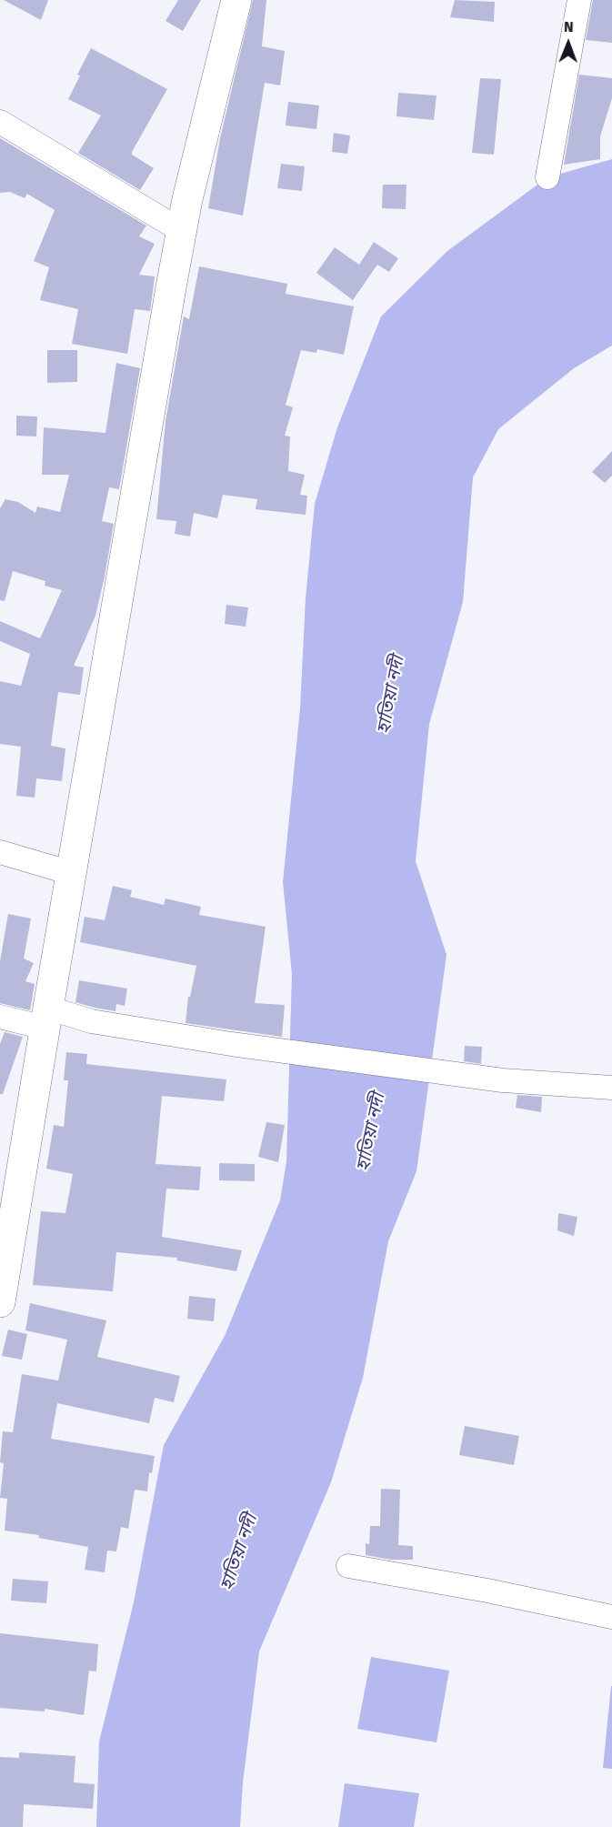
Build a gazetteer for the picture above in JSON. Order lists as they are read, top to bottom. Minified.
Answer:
{"water":["হাতিয়া নদী"],"north":"top"}
